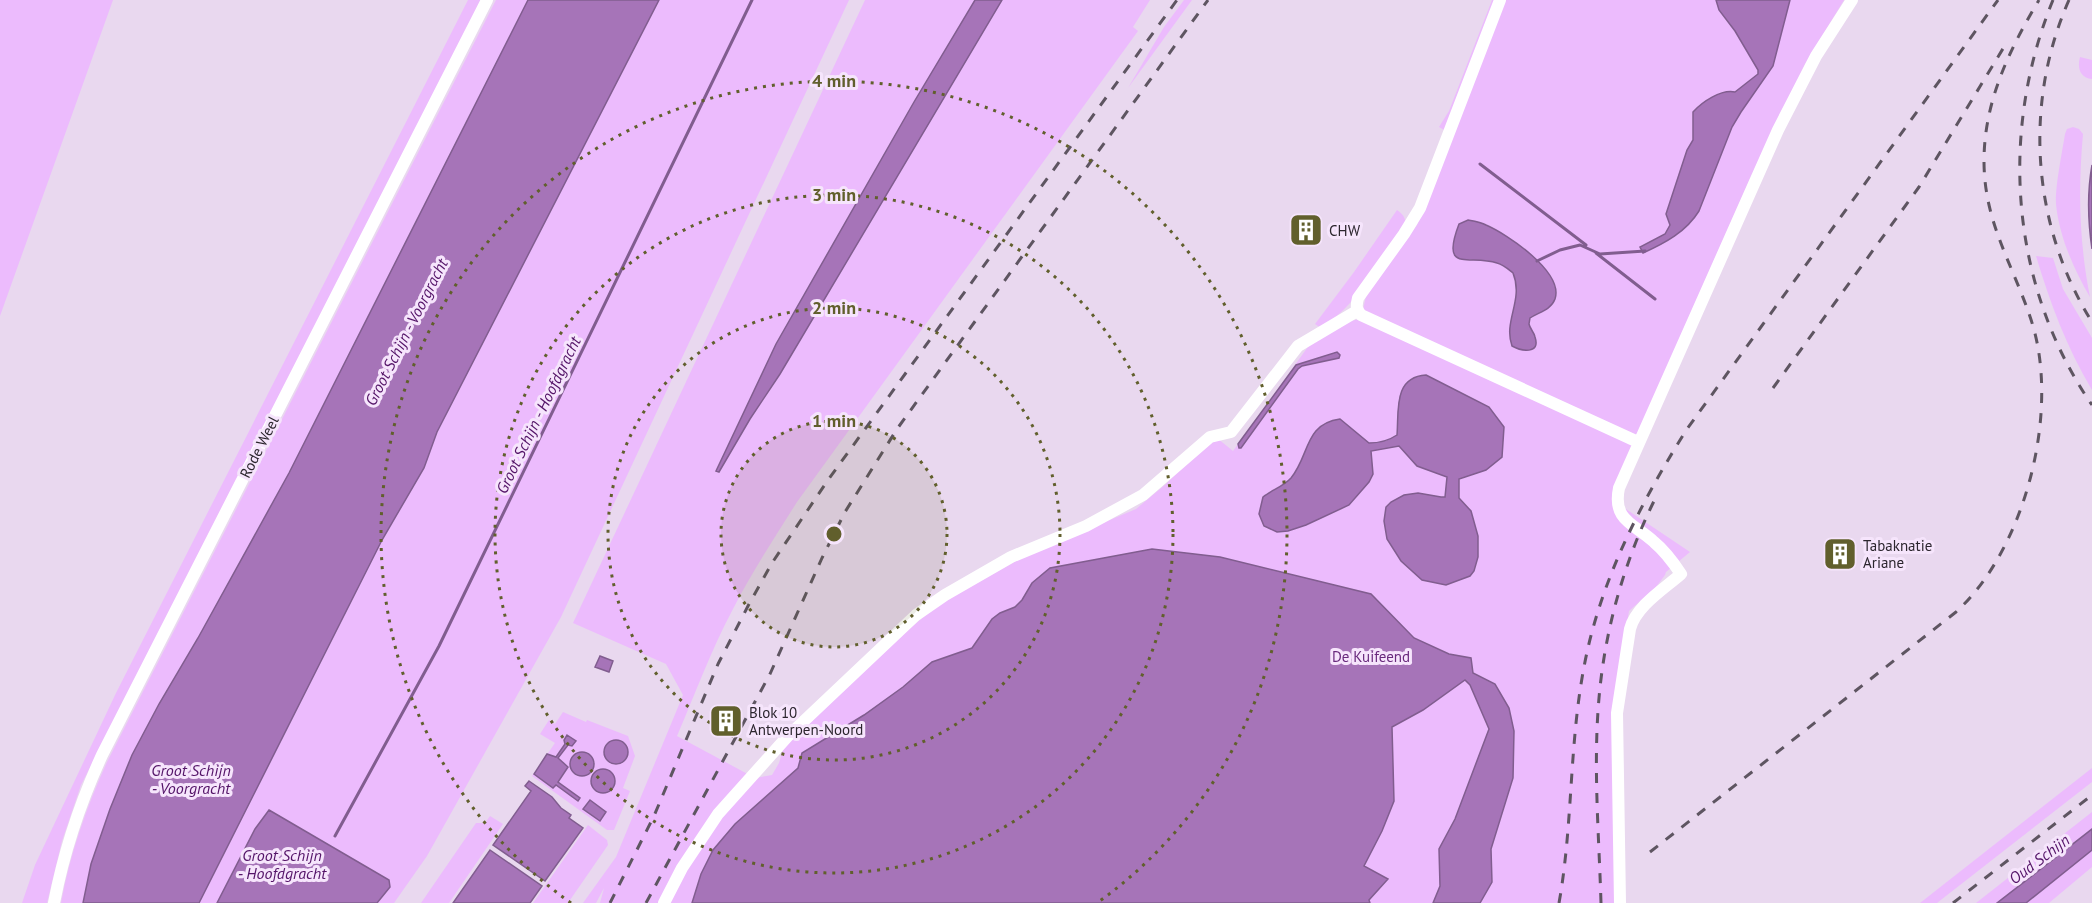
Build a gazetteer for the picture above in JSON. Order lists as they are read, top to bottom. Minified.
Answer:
{"streets":{"street":["Rode Weel"]},"water":["Groot Schijn - Voorgracht","Groot Schijn - Hoofdgracht","Oud Schijn"],"parks":["De Kuifeend"],"places":{"building":["CHW","Tabaknatie Ariane","Blok 10 Antwerpen-Noord"]},"rings":["4 min","3 min","2 min","1 min"]}
